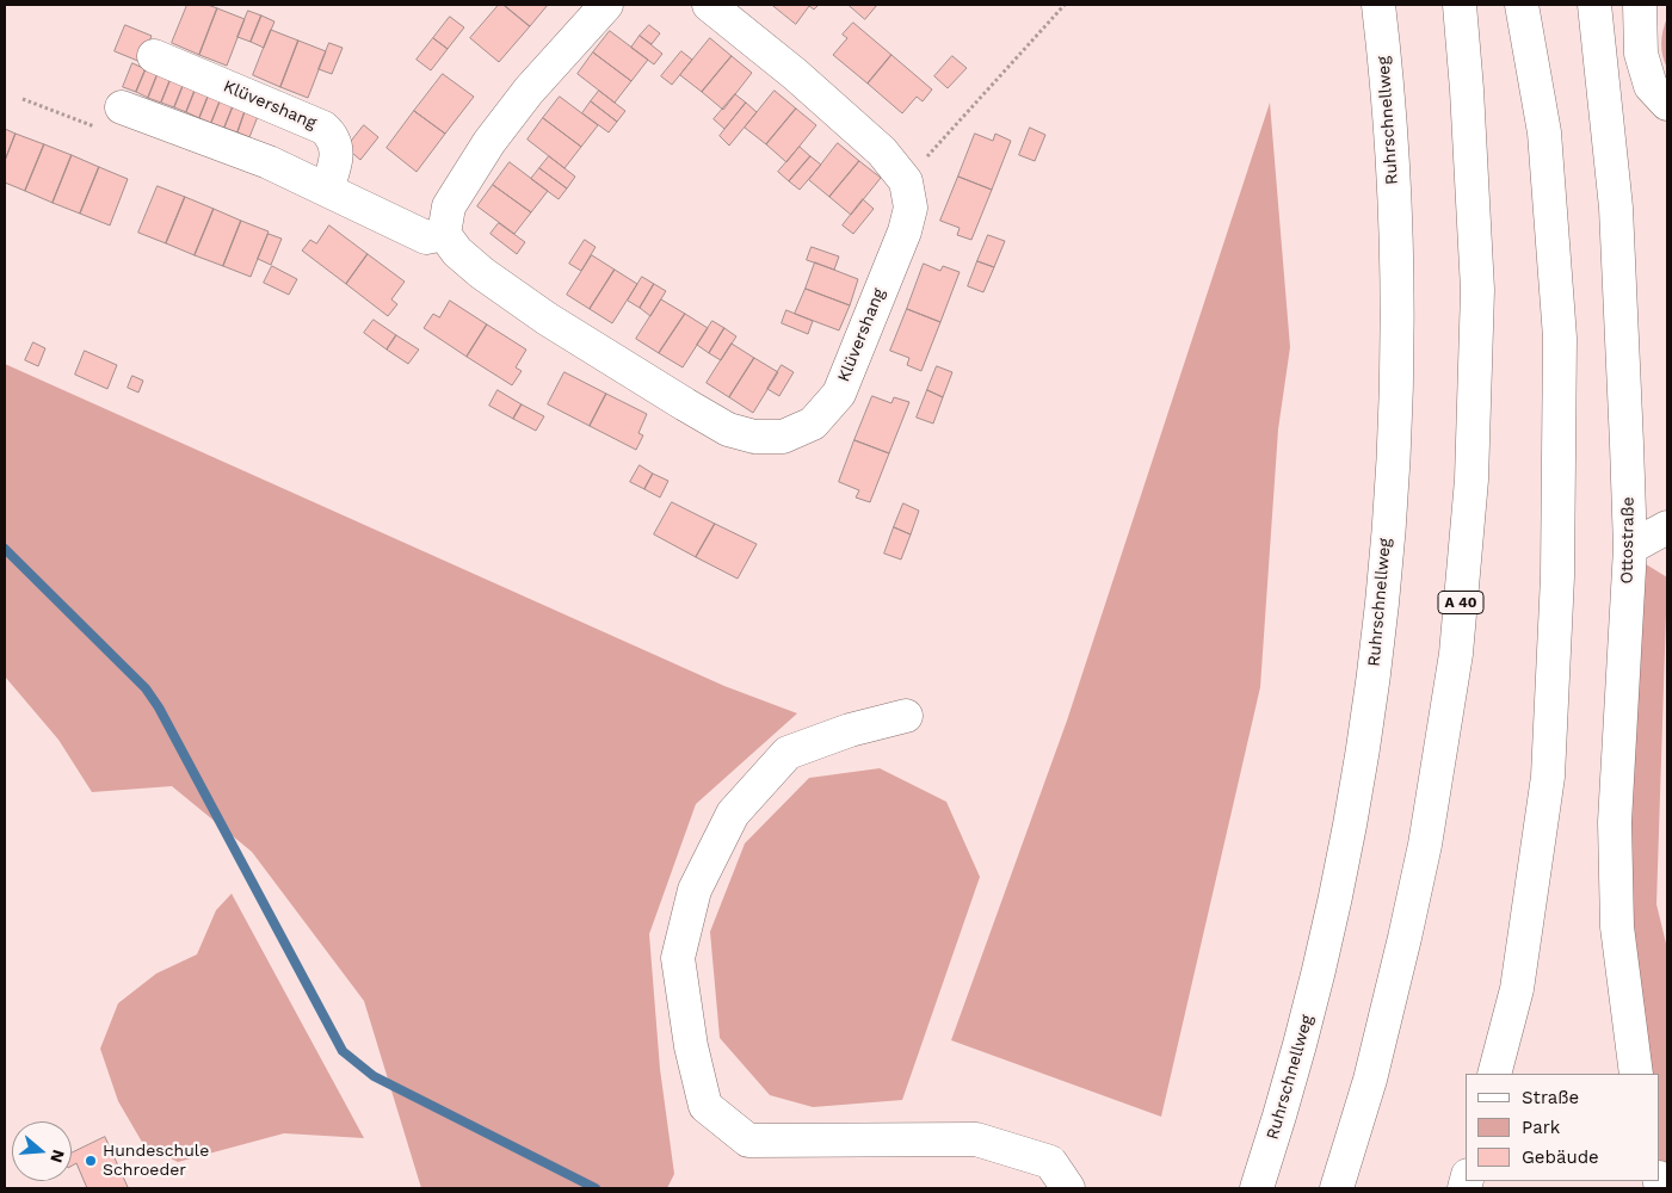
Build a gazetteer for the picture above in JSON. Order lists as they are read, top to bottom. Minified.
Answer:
{"streets":{"main road":["Klüvershang","Ruhrschnellweg","Ottostraße","A 40"]},"places":["Hundeschule Schroeder"],"legend":["Straße","Park","Gebäude"],"north":"right"}
